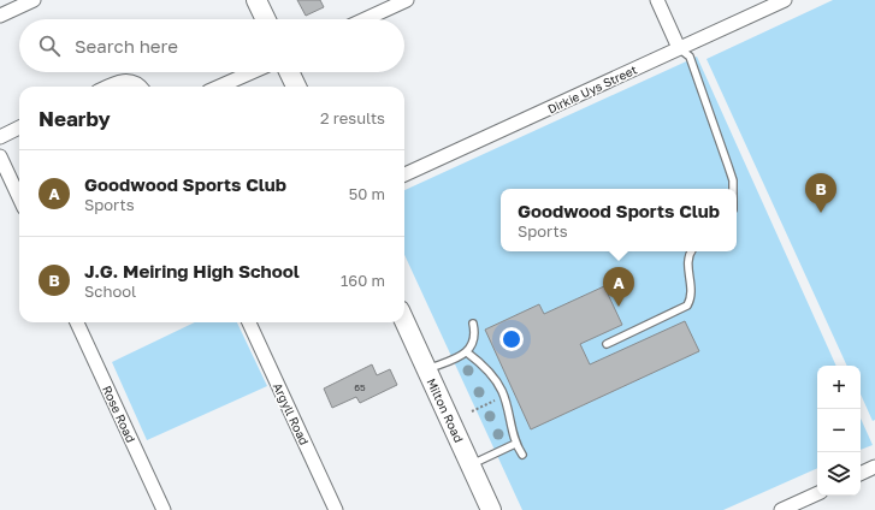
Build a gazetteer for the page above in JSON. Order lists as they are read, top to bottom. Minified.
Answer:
{"streets":{"street":["Dirkie Uys Street","Milton Road","Rose Road","Argyll Road"]},"house_numbers":["65"],"page":{"search":"Search here","heading":["Nearby","2 results"],"list":[{"mark":"A","name":"Goodwood Sports Club","note":"Sports","value":"50 m"},{"mark":"B","name":"J.G. Meiring High School","note":"School","value":"160 m"}],"pins":["B","A"],"popup":["Goodwood Sports Club","Sports"],"map_buttons":["+","−"]}}
